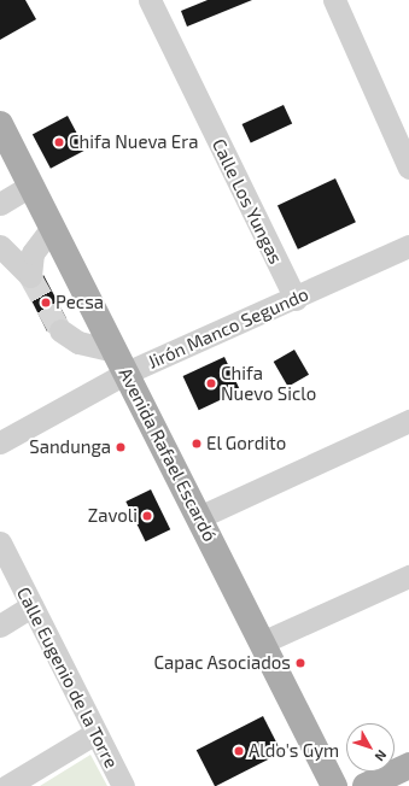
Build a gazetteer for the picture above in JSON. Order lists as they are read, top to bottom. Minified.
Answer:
{"streets":{"main road":["Avenida Rafael Escardó"],"street":["Calle Los Yungas","Jirón Manco Segundo","Calle Eugenio de la Torre"]},"crossings":[["Calle Los Yungas","Jirón Manco Segundo"],["Jirón Manco Segundo","Avenida Rafael Escardó"]],"places":["Chifa Nueva Era","Pecsa","Chifa Nuevo Siclo","El Gordito","Sandunga","Zavoli","Capac Asociados","Aldo's Gym"],"north":"bottom right"}
